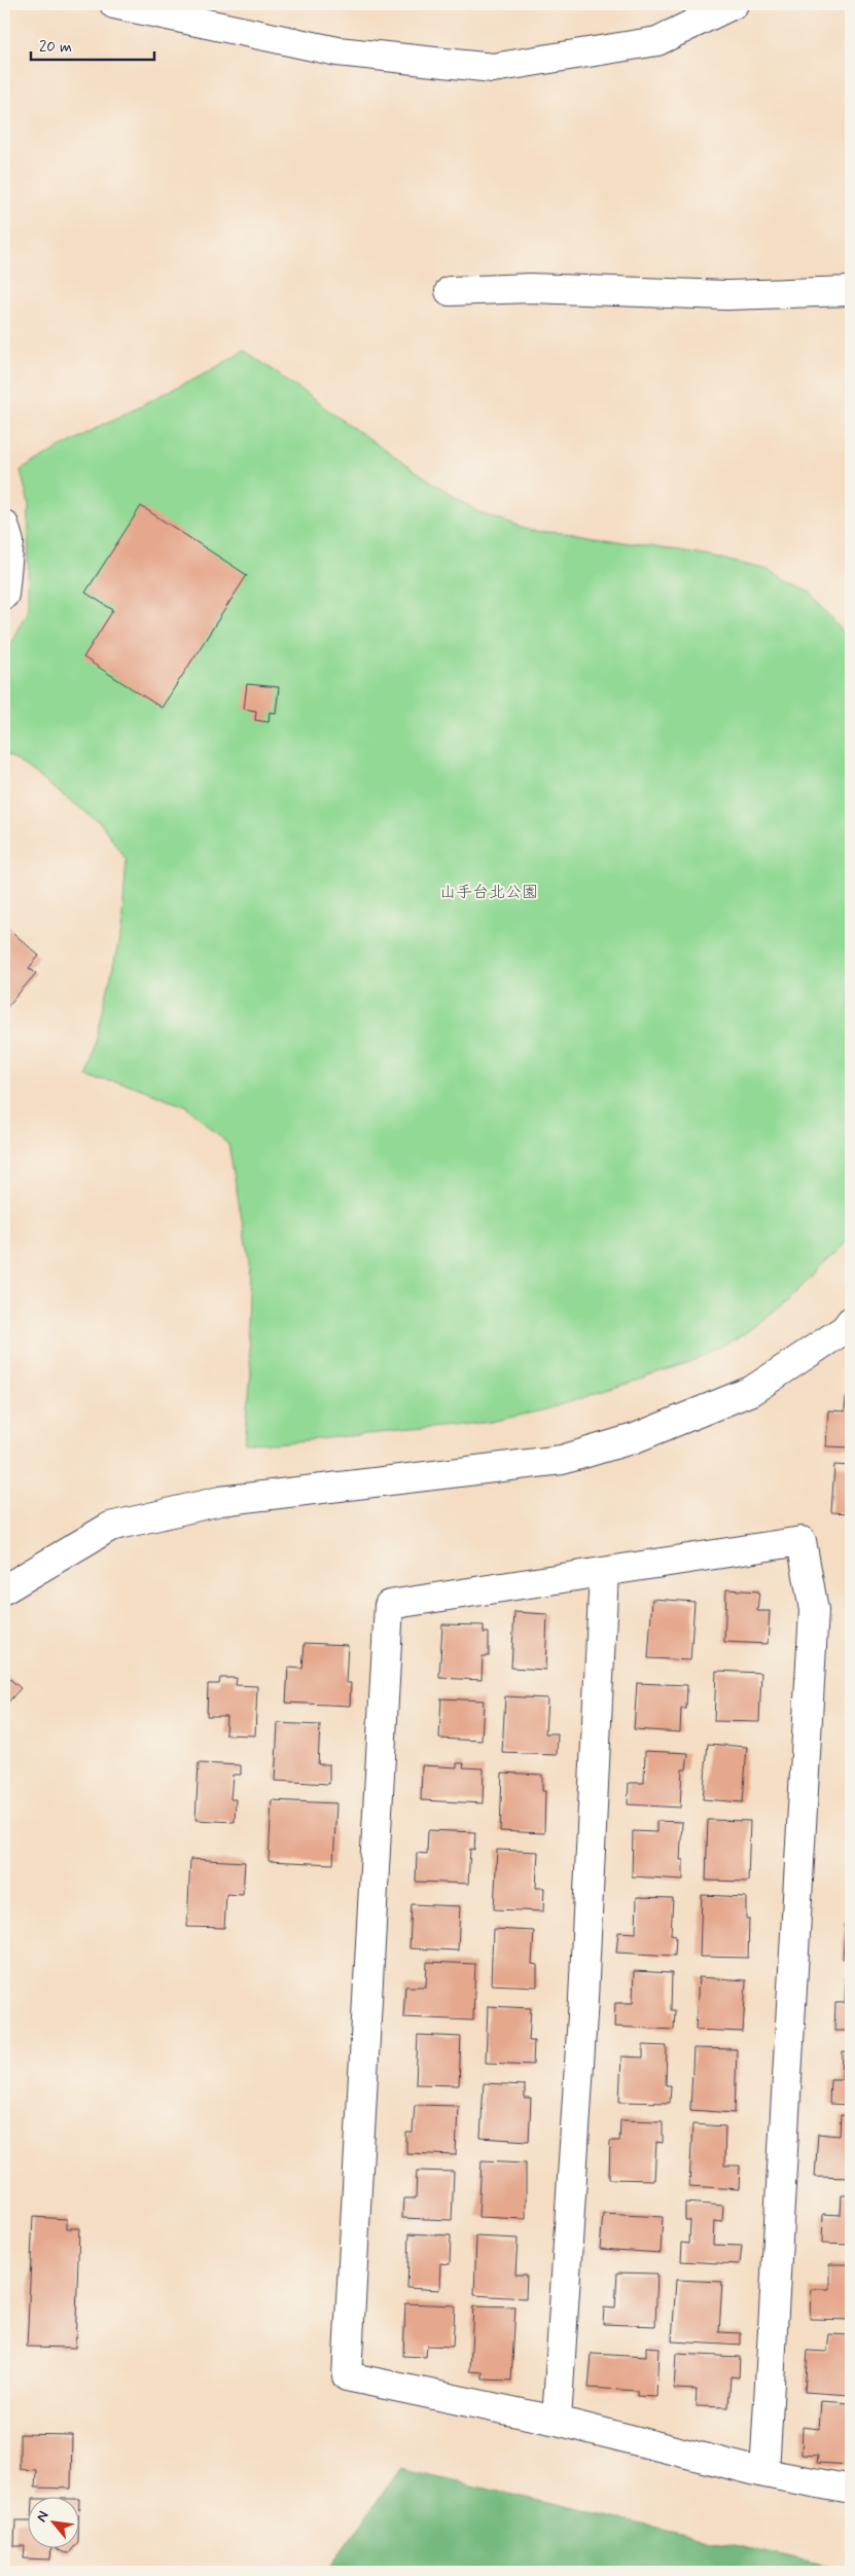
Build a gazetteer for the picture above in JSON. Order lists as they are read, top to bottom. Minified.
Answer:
{"parks":["山手台北公園"],"scale_bar":"20 m","north":"top left"}
